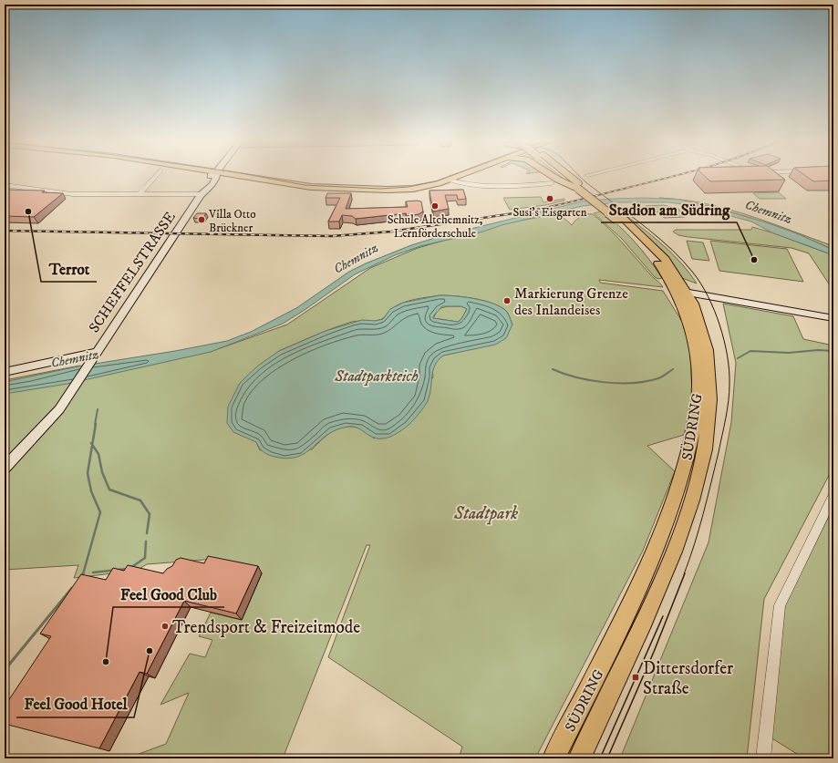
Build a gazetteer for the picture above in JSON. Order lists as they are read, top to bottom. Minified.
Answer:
{"streets":{"main road":["SCHEFFELSTRASSE","SÜDRING"]},"water":["Chemnitz","Stadtparkteich"],"parks":["Stadtpark"],"places":{"other":["Susi's Eisgarten","Schule Altchemnitz, Lernförderschule","Terrot","Villa Otto Brückner","Stadion am Südring","Markierung Grenze des Inlandeises","Trendsport & Freizeitmode","Feel Good Hotel","Feel Good Club"],"transit":["Dittersdorfer Straße"]}}
